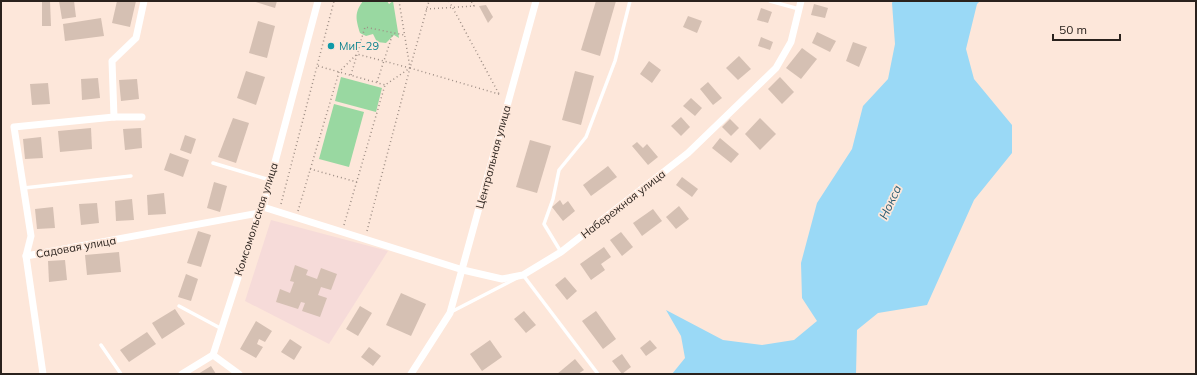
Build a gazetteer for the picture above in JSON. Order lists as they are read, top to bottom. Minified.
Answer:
{"streets":{"street":["Центральная улица","Набережная улица","Комсомольская улица","Садовая улица"]},"crossings":[["Центральная улица","Набережная улица"],["Комсомольская улица","Садовая улица"]],"water":["Нокса"],"places":["МиГ-29"],"scale_bar":"50 m"}
